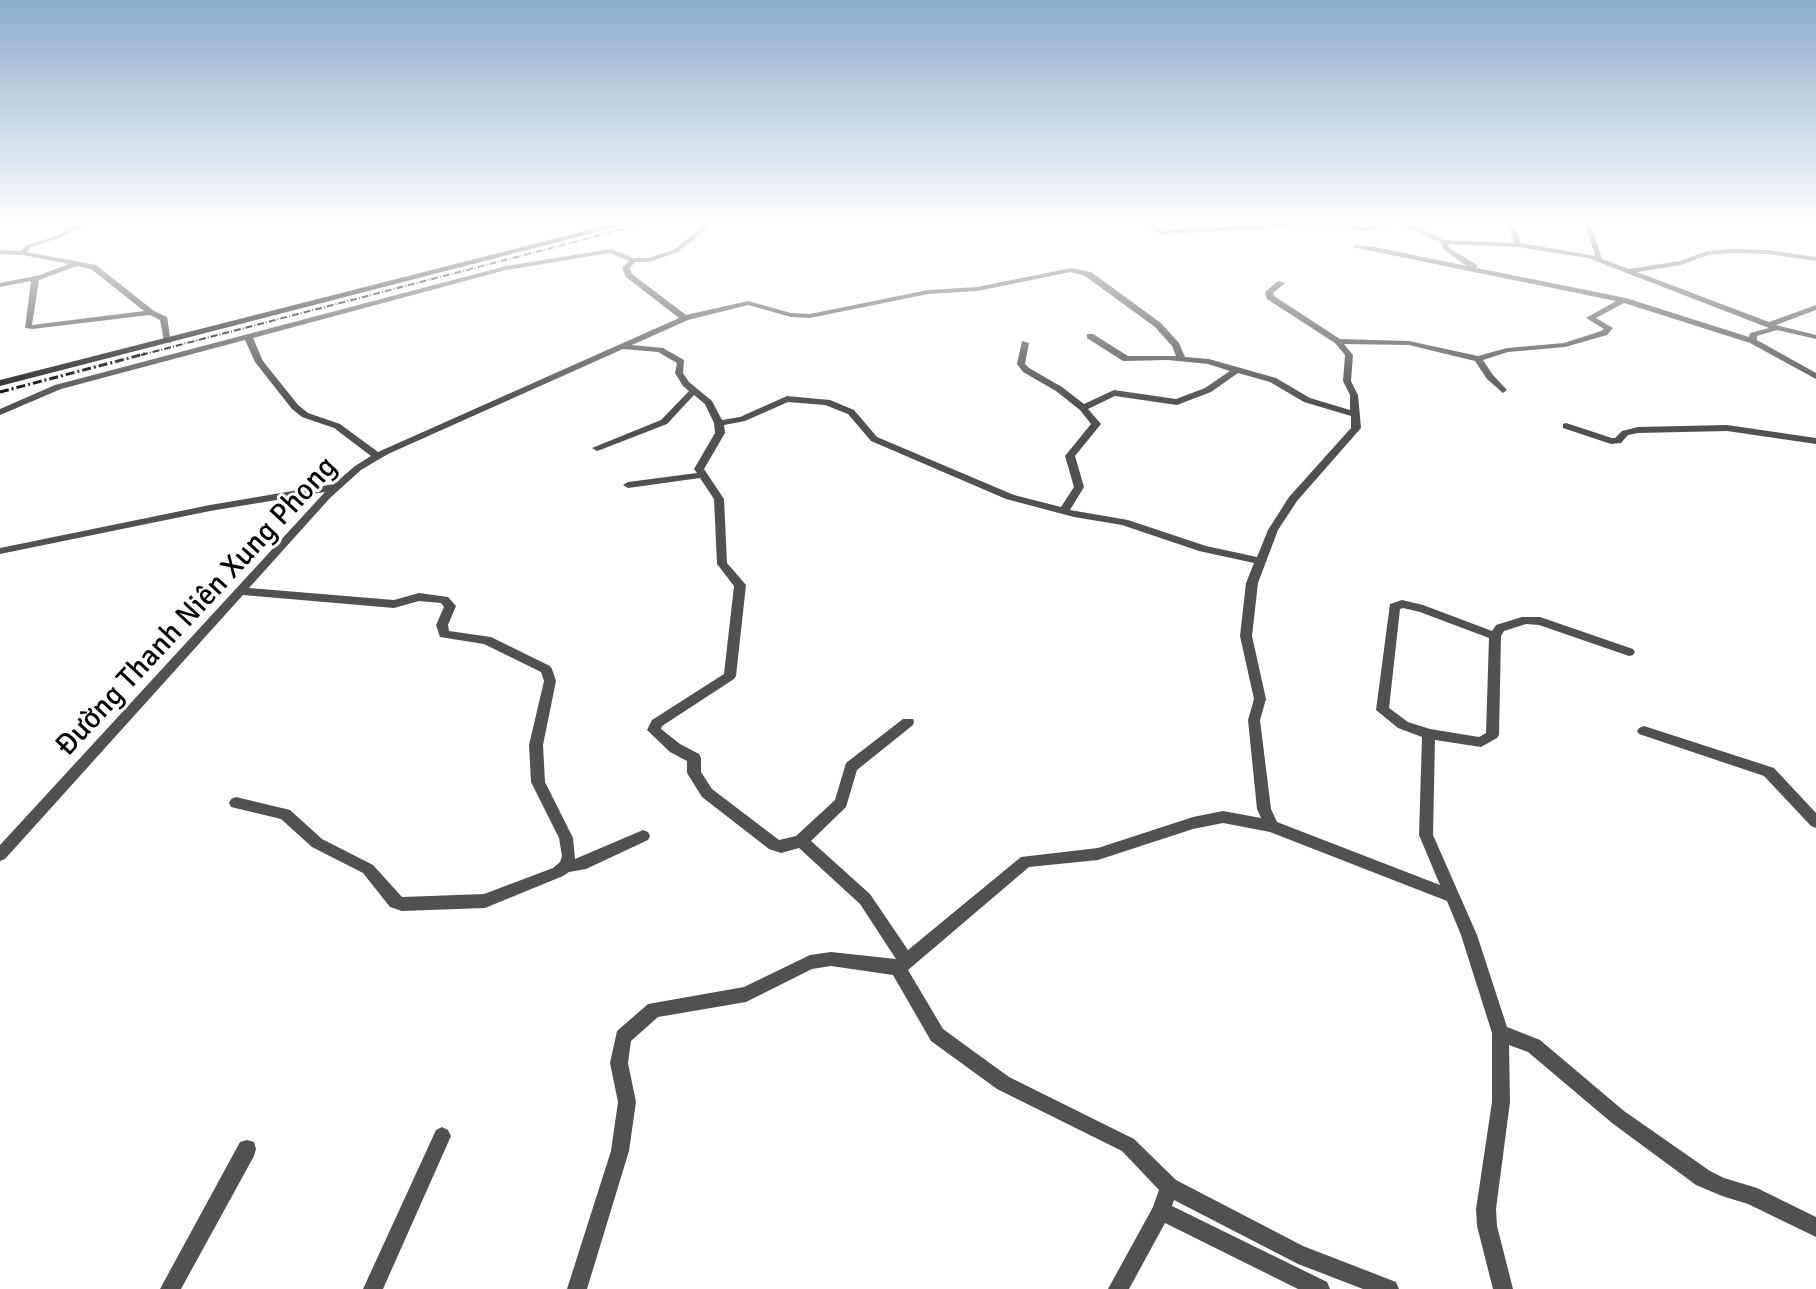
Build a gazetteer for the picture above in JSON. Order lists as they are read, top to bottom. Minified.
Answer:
{"streets":{"street":["Đường Thanh Niên Xung Phong"]}}
